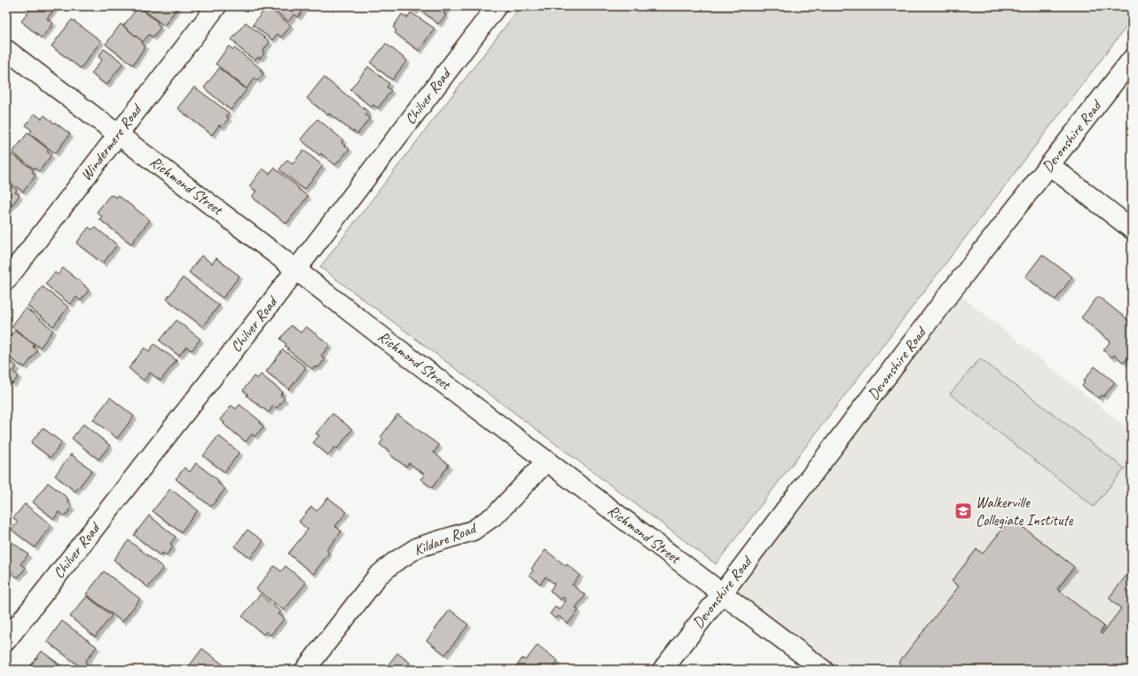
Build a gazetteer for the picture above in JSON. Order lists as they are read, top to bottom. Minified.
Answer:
{"streets":{"street":["Chilver Road","Devonshire Road","Windermere Road","Richmond Street","Kildare Road"]},"crossings":[["Chilver Road","Richmond Street"],["Devonshire Road","Richmond Street"],["Windermere Road","Richmond Street"],["Richmond Street","Kildare Road"]],"places":{"school or university":["Walkerville Collegiate Institute"]}}
